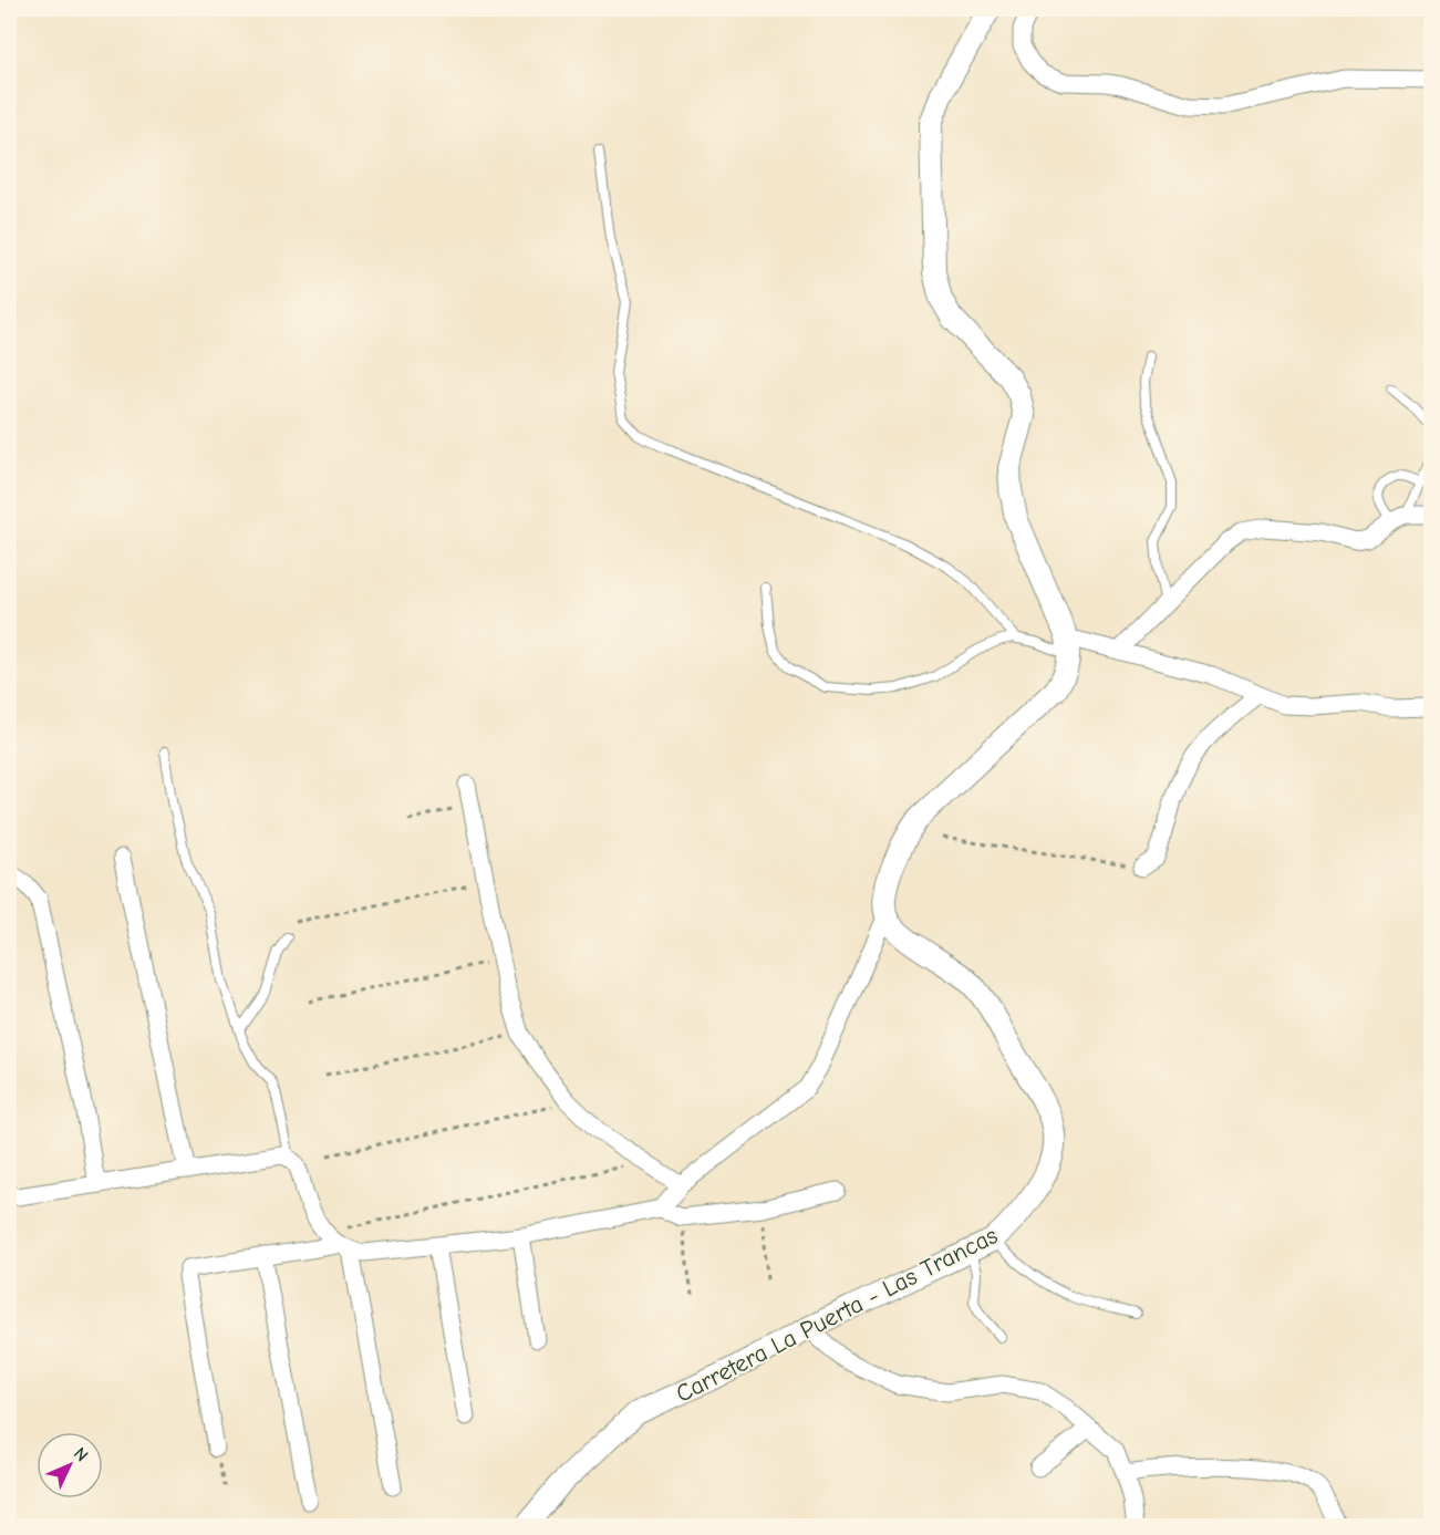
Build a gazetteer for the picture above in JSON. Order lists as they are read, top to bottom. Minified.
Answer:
{"streets":{"street":["Carretera La Puerta - Las Trancas"]},"north":"top right"}
